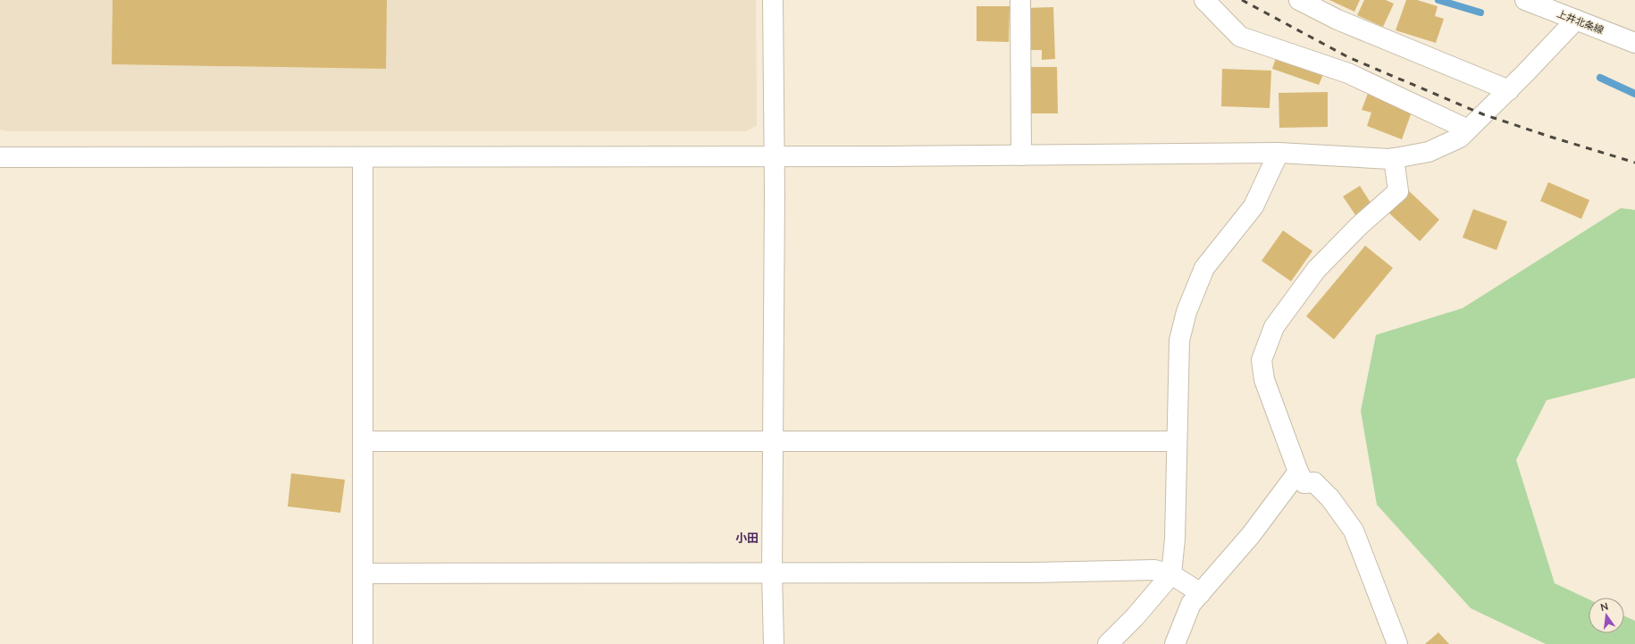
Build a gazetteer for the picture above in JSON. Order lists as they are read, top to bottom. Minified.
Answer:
{"streets":{"street":["上井北条線"]},"districts":["小田"],"north":"top"}
